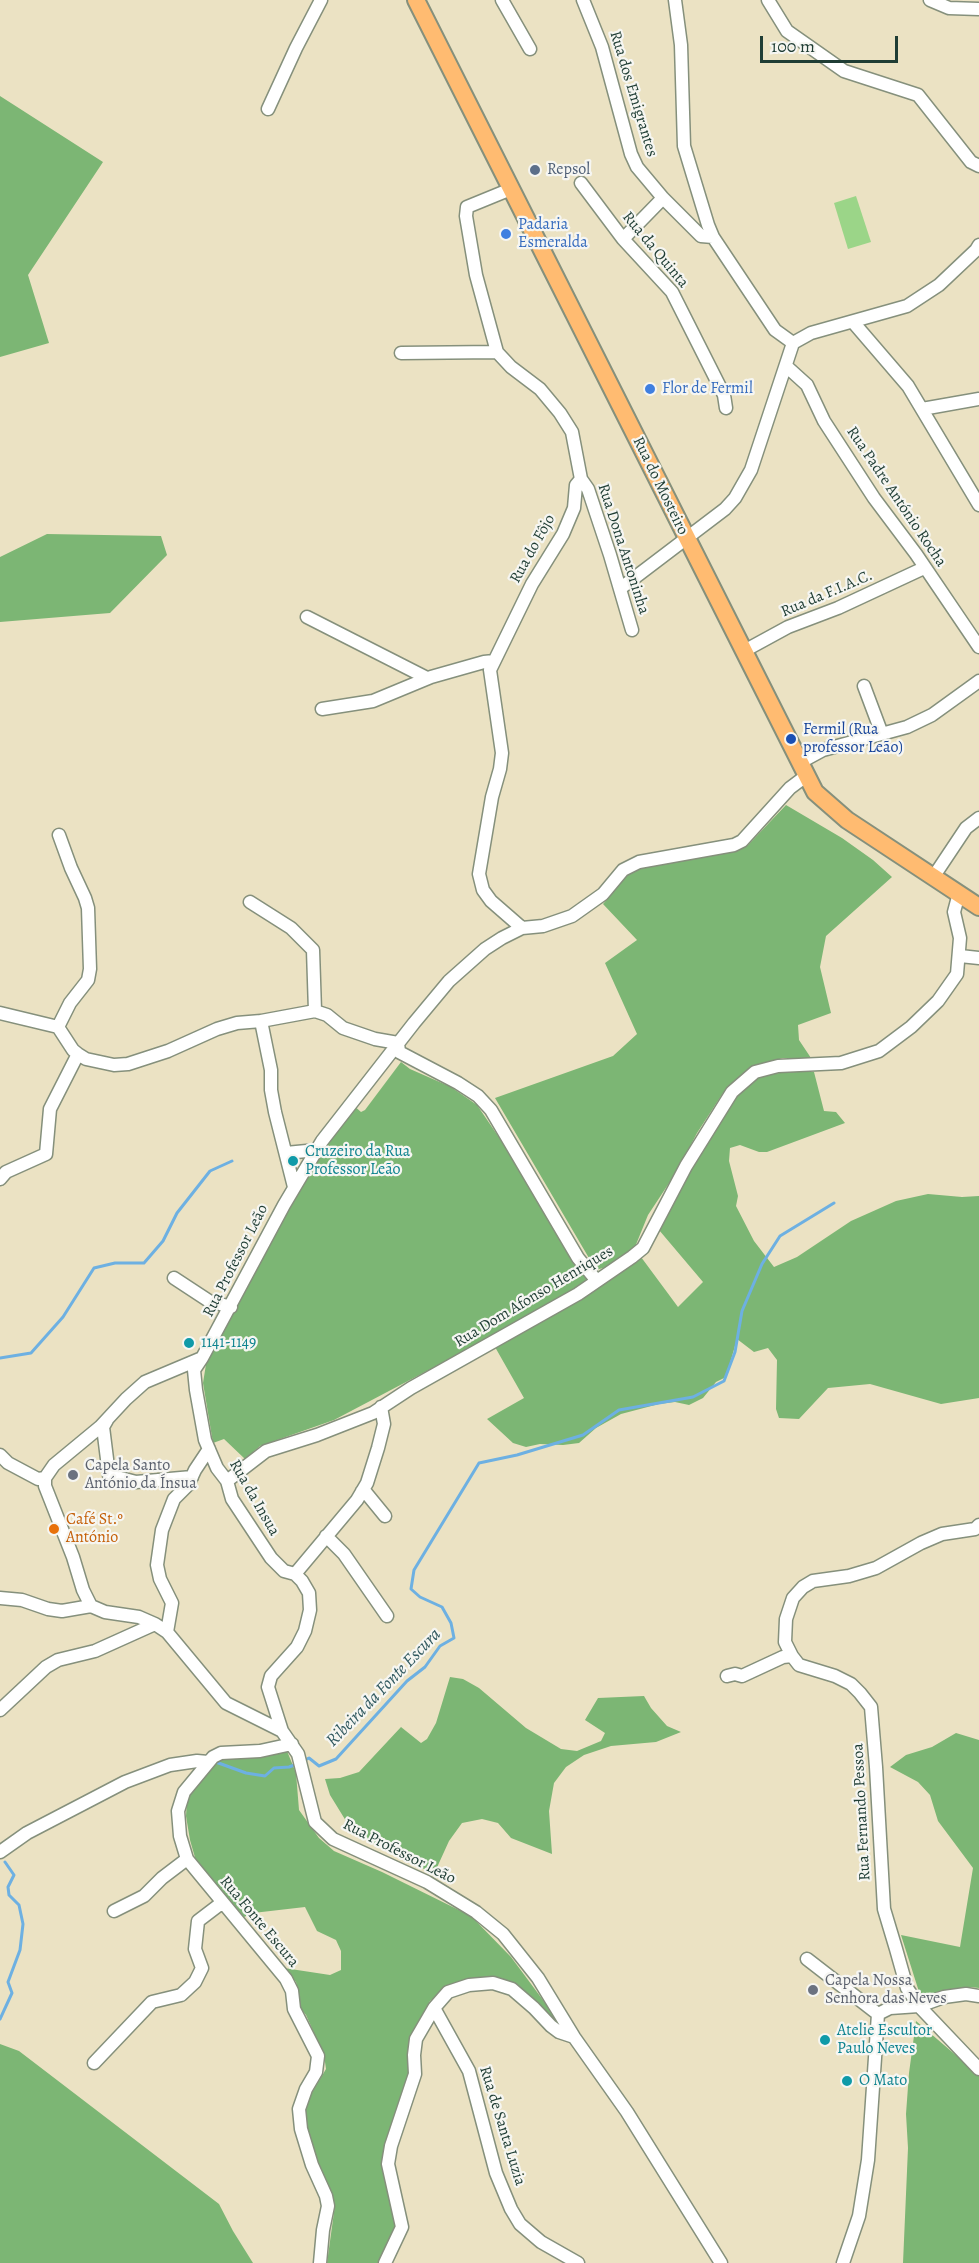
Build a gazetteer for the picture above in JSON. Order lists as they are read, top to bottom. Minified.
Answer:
{"streets":{"main road":["Rua do Mosteiro"],"street":["Rua dos Emigrantes","Rua da Quinta","Rua Padre António Rocha","Rua do Fôjo","Rua Dona Antoninha","Rua da F.I.A.C.","Rua Professor Leão","Rua Dom Afonso Henriques","Rua da Insua","Rua Fernando Pessoa","Rua Fonte Escura","Rua de Santa Luzia"]},"crossings":[["Rua do Mosteiro","Rua da F.I.A.C."],["Rua do Mosteiro","Rua Professor Leão"],["Rua do Mosteiro","Rua Dom Afonso Henriques"],["Rua Padre António Rocha","Rua da F.I.A.C."],["Rua do Fôjo","Rua Dona Antoninha"],["Rua do Fôjo","Rua Professor Leão"],["Rua Professor Leão","Rua da Insua"],["Rua Dom Afonso Henriques","Rua da Insua"]],"water":["Ribeira da Fonte Escura"],"places":["Repsol","Padaria Esmeralda","Flor de Fermil","Fermil (Rua professor Leão)","Cruzeiro da Rua Professor Leão","1141-1149","Capela Santo António da Ínsua","Café St.º António","Capela Nossa Senhora das Neves","Atelie Escultor Paulo Neves","O Mato"],"scale_bar":"100 m"}
